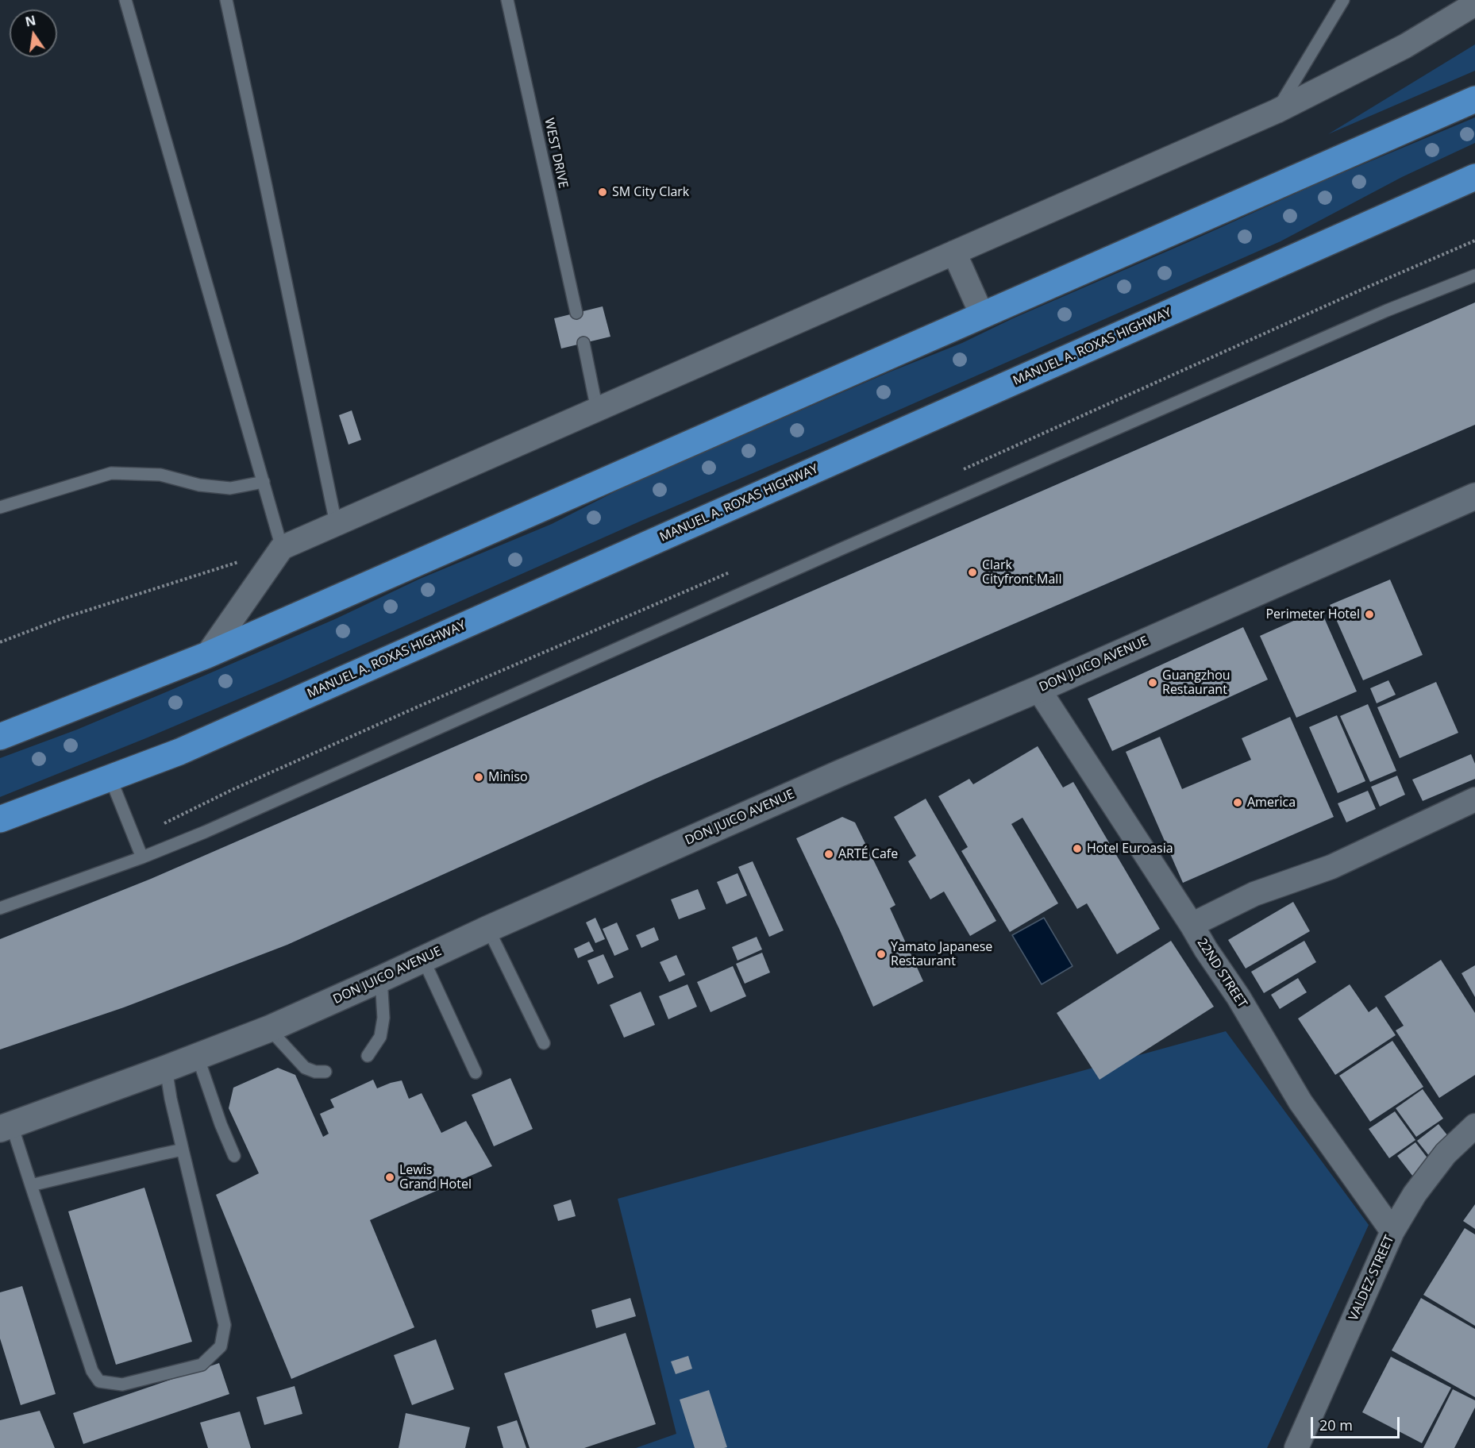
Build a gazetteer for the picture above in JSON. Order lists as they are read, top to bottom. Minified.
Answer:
{"streets":{"main road":["MANUEL A. ROXAS HIGHWAY","DON JUICO AVENUE"],"street":["22ND STREET","VALDEZ STREET"],"lane":["WEST DRIVE"]},"crossings":[["22ND STREET","VALDEZ STREET"]],"places":["SM City Clark","Clark Cityfront Mall","Perimeter Hotel","Guangzhou Restaurant","Miniso","America","Hotel Euroasia","ARTÉ Cafe","Yamato Japanese Restaurant","Lewis Grand Hotel"],"scale_bar":"20 m","north":"top"}
